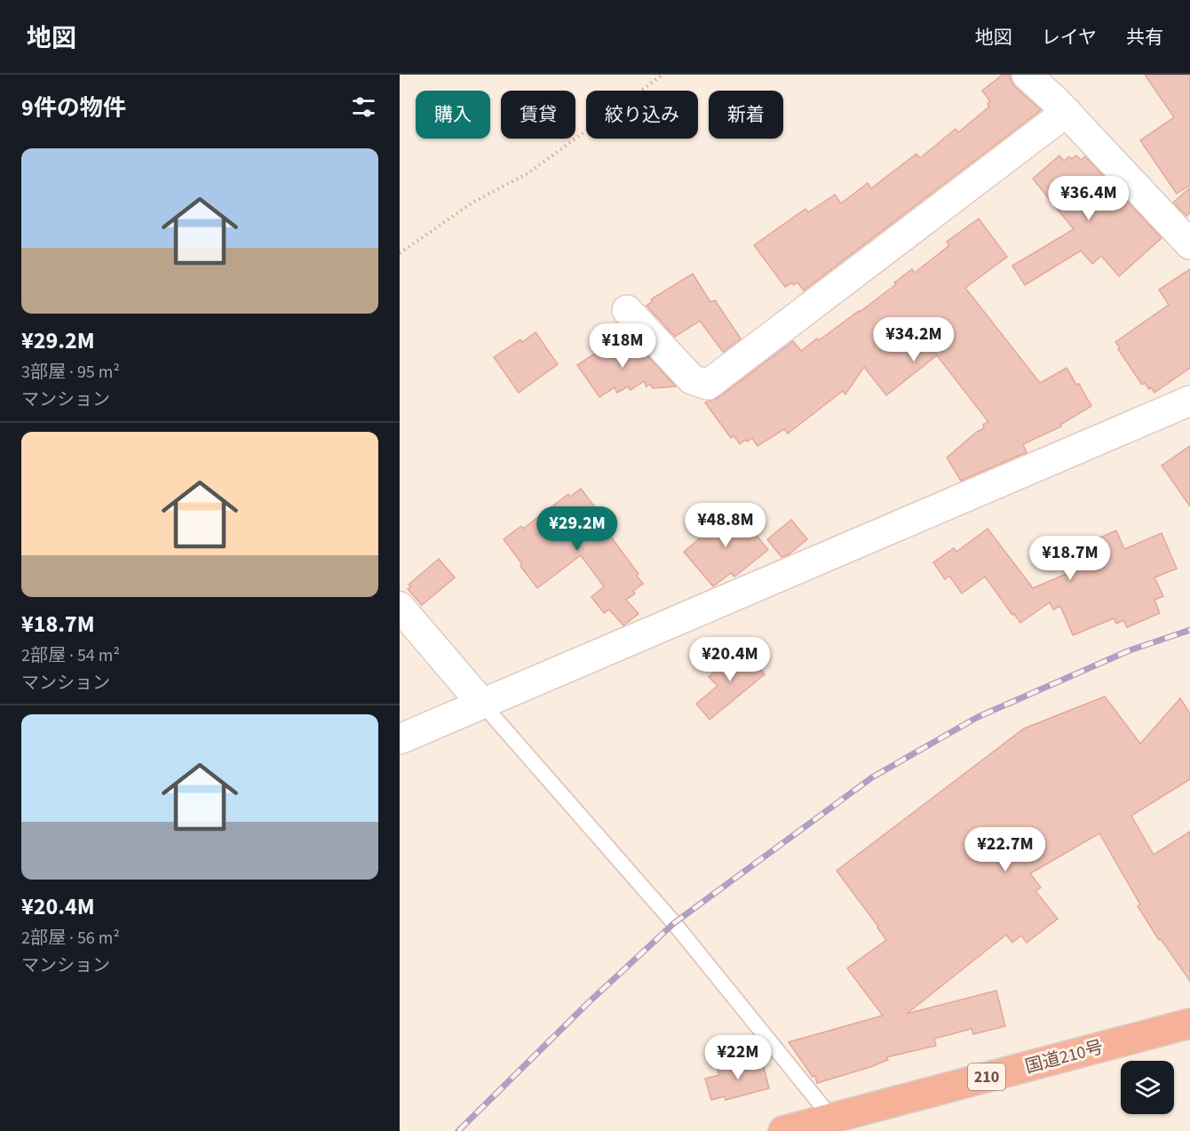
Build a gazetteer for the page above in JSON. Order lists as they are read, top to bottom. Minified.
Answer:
{"streets":{"highway":["国道210号","210"]},"page":{"header":"地図","nav":["地図","レイヤ","共有"],"heading":"9件の物件","chip":["購入","賃貸","絞り込み","新着"],"list":[{"name":"¥29.2M","note":"3部屋 · 95 m² · マンション"},{"name":"¥18.7M","note":"2部屋 · 54 m² · マンション"},{"name":"¥20.4M","note":"2部屋 · 56 m² · マンション"}],"price":["¥36.4M","¥34.2M","¥18M","¥48.8M","¥29.2M","¥18.7M","¥20.4M","¥22.7M","¥22M"]}}
